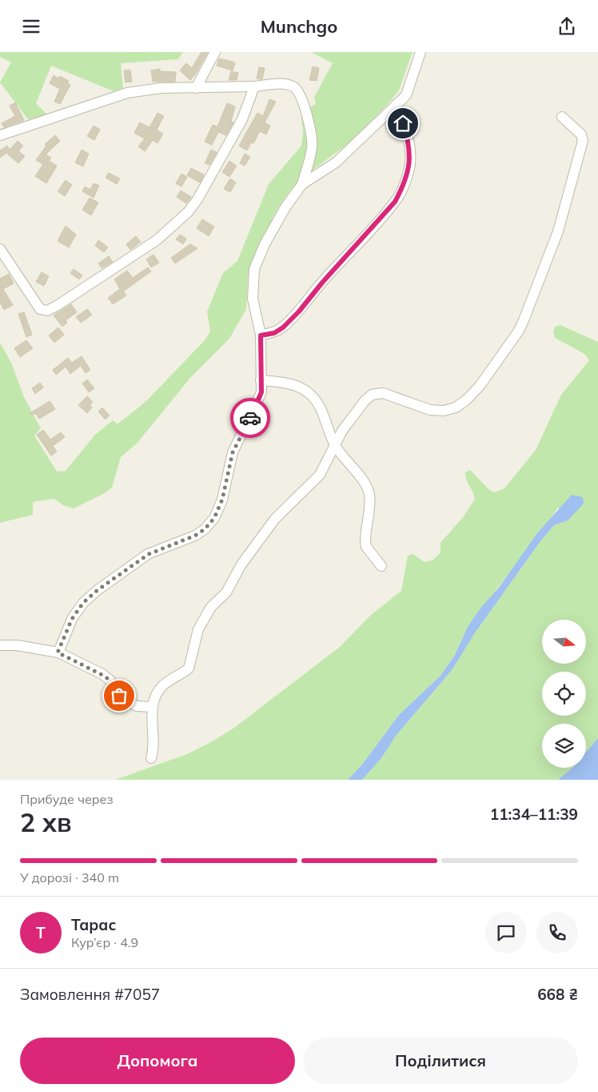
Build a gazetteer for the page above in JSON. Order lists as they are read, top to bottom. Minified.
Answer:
{"north":"right","page":{"header":"Munchgo","heading":["2 хв","Прибуде через","11:34–11:39"],"panel":["Тарас","Кур’єр · 4.9","Замовлення #7057","668 ₴"],"bar":"У дорозі · 340 m","round":"Т","buttons":["Допомога","Поділитися"]}}
